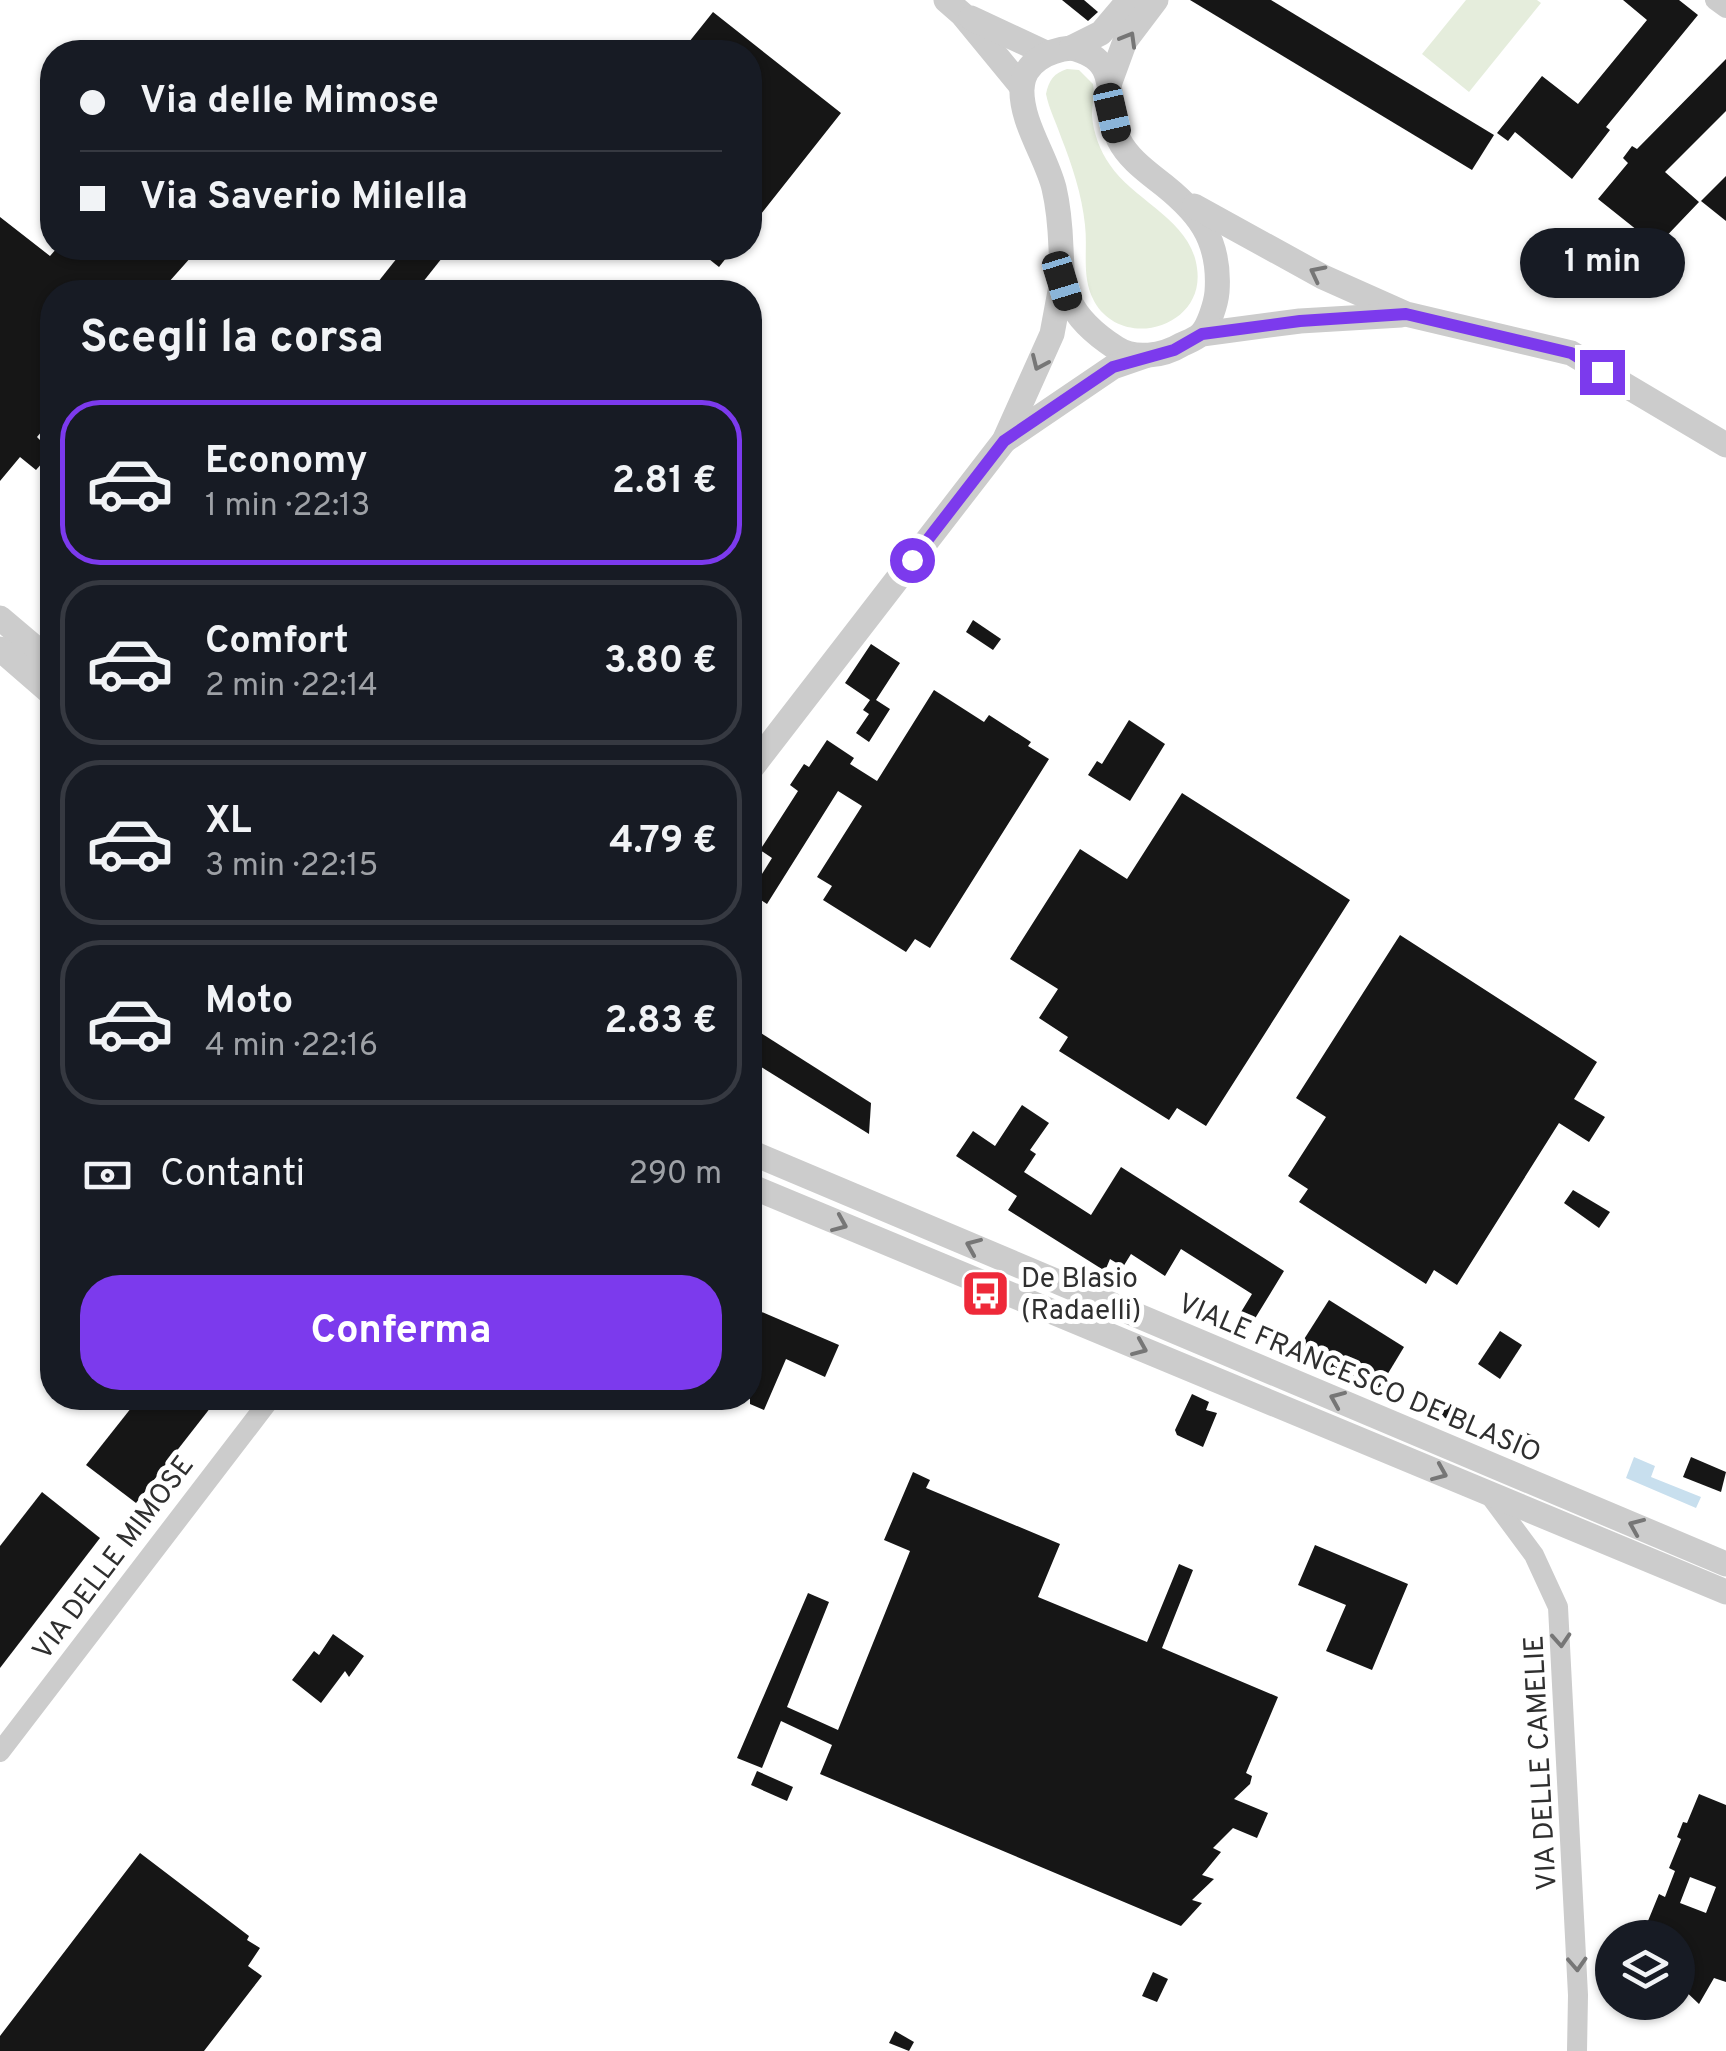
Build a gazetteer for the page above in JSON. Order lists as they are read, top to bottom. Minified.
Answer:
{"streets":{"street":["VIALE FRANCESCO DE BLASIO","VIA DELLE MIMOSE","VIA DELLE CAMELIE"]},"crossings":[["VIALE FRANCESCO DE BLASIO","VIA DELLE CAMELIE"]],"one_way":["VIA DELLE CAMELIE"],"places":{"bus stop":["De Blasio (Radaelli)"]},"page":{"banner":["Via delle Mimose","Via Saverio Milella"],"bubble":"1 min","heading":"Scegli la corsa","list":[{"name":"Economy","note":"1 min · 22:13","value":"2.81 €"},{"name":"Comfort","note":"2 min · 22:14","value":"3.80 €"},{"name":"XL","note":"3 min · 22:15","value":"4.79 €"},{"name":"Moto","note":"4 min · 22:16","value":"2.83 €"}],"pay":["Contanti","290 m"],"buttons":"Conferma"}}
